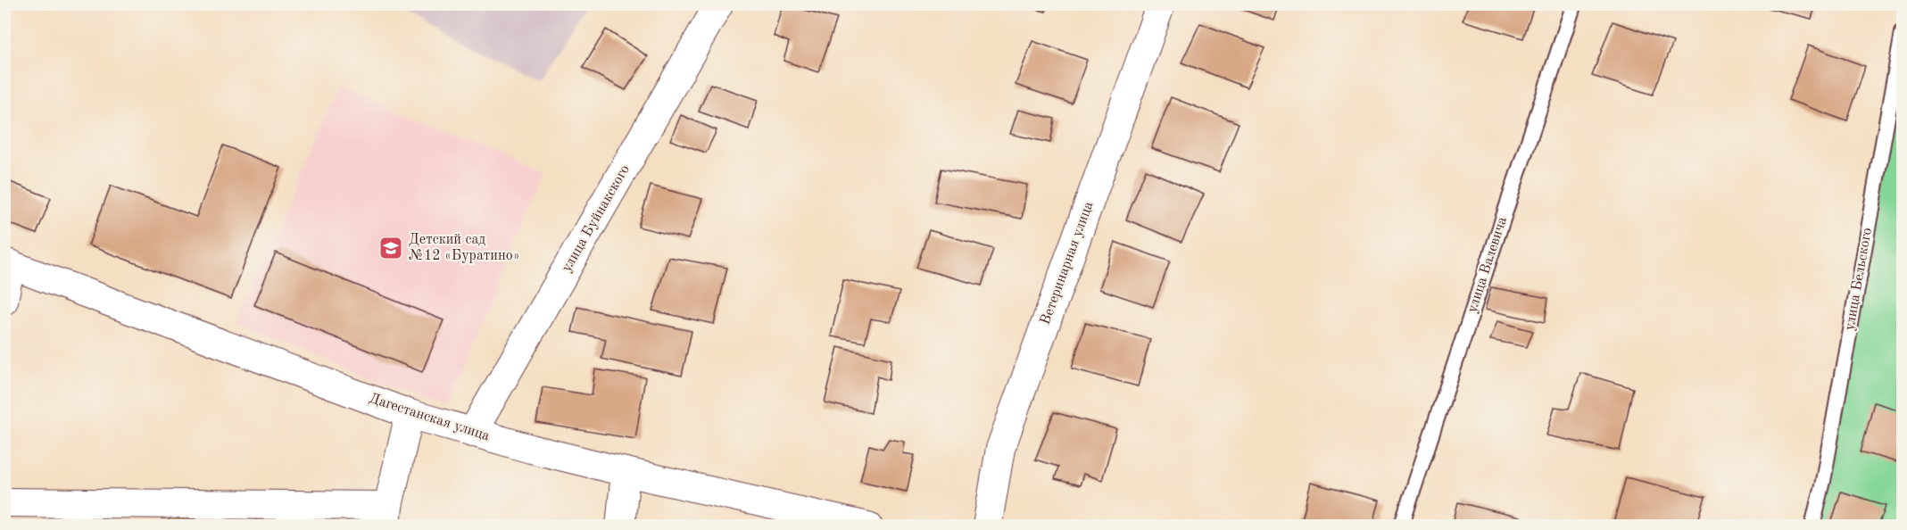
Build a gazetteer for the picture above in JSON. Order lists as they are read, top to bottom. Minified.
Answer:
{"streets":{"street":["улица Буйнакского","Ветеринарная улица","Дагестанская улица"],"lane":["улица Валевича","улица Бельского"]},"crossings":[["улица Буйнакского","Дагестанская улица"]],"places":{"school or university":["Детский сад №12 «Буратино»"]}}
